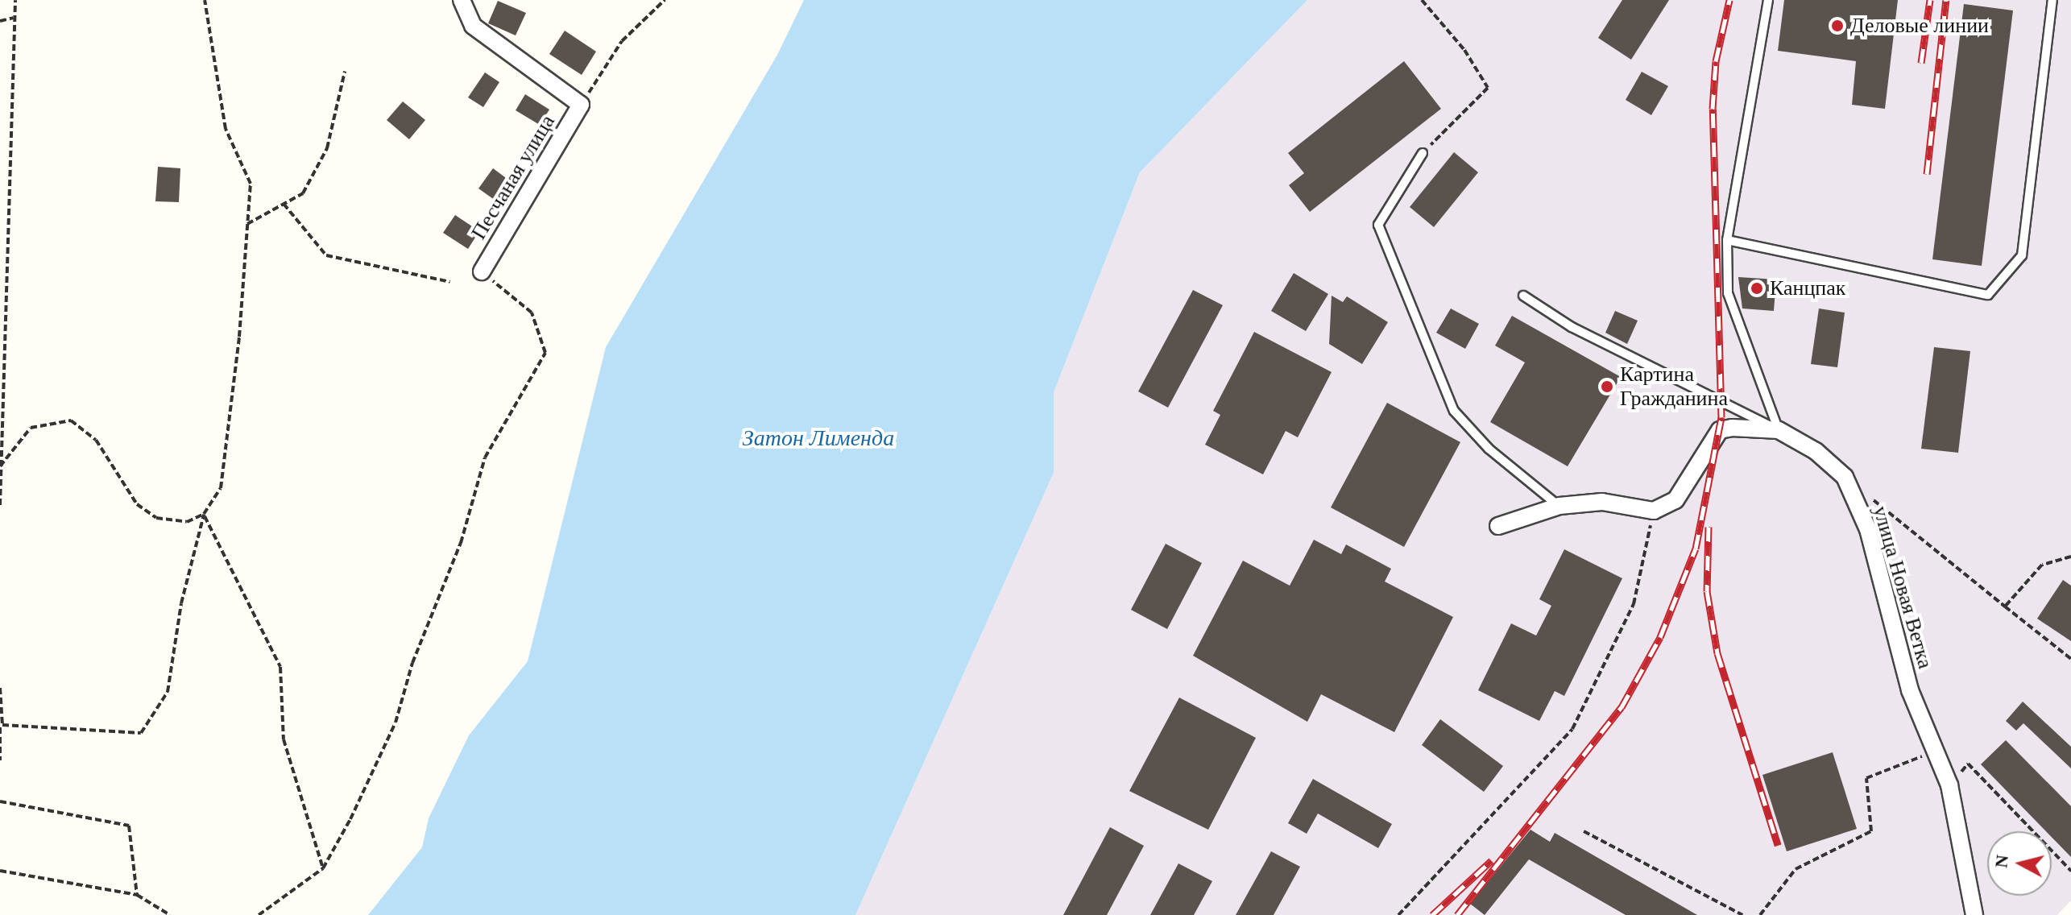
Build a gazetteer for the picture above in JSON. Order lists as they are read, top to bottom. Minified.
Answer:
{"streets":{"street":["Песчаная улица","улица Новая Ветка"]},"water":["Затон Лименда"],"places":["Деловые линии","Канцпак","Картина Гражданина"],"north":"left"}
